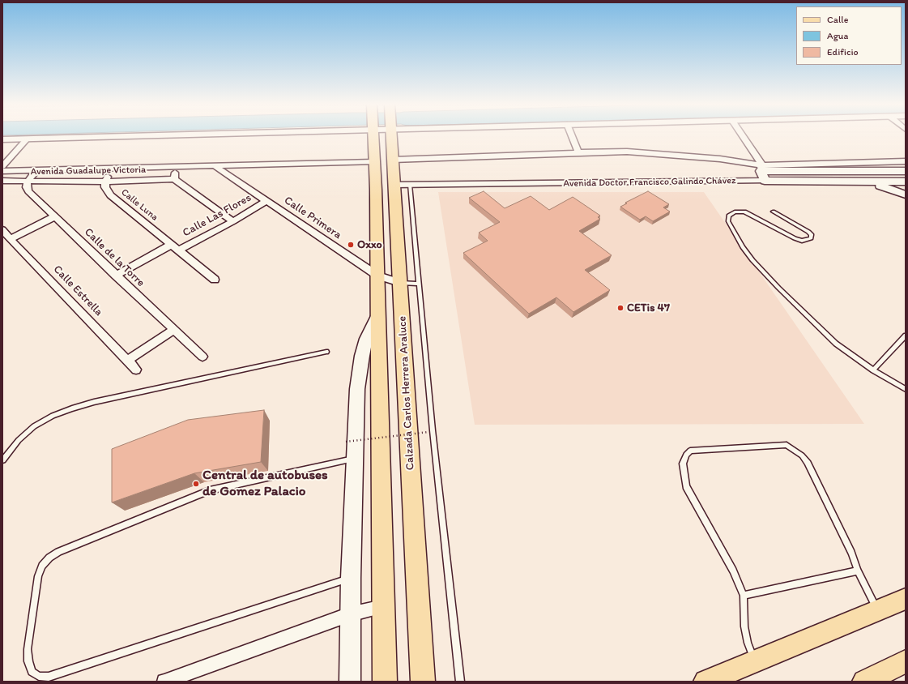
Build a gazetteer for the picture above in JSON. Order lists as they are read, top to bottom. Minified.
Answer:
{"streets":{"main road":["Calzada Carlos Herrera Araluce"],"street":["Avenida Guadalupe Victoria","Avenida Doctor Francisco Galindo Chávez","Calle Luna","Calle Las Flores","Calle Primera","Calle de la Torre","Calle Estrella"]},"crossings":[["Avenida Guadalupe Victoria","Calle Luna"],["Avenida Guadalupe Victoria","Calle Primera"],["Avenida Guadalupe Victoria","Calle de la Torre"],["Avenida Doctor Francisco Galindo Chávez","Calzada Carlos Herrera Araluce"],["Calle Luna","Calle Las Flores"],["Calle Las Flores","Calle Primera"],["Calle Las Flores","Calle de la Torre"],["Calle Primera","Calzada Carlos Herrera Araluce"]],"places":["Oxxo","CETis 47","Central de autobuses de Gomez Palacio"],"legend":["Calle","Agua","Edificio"]}
